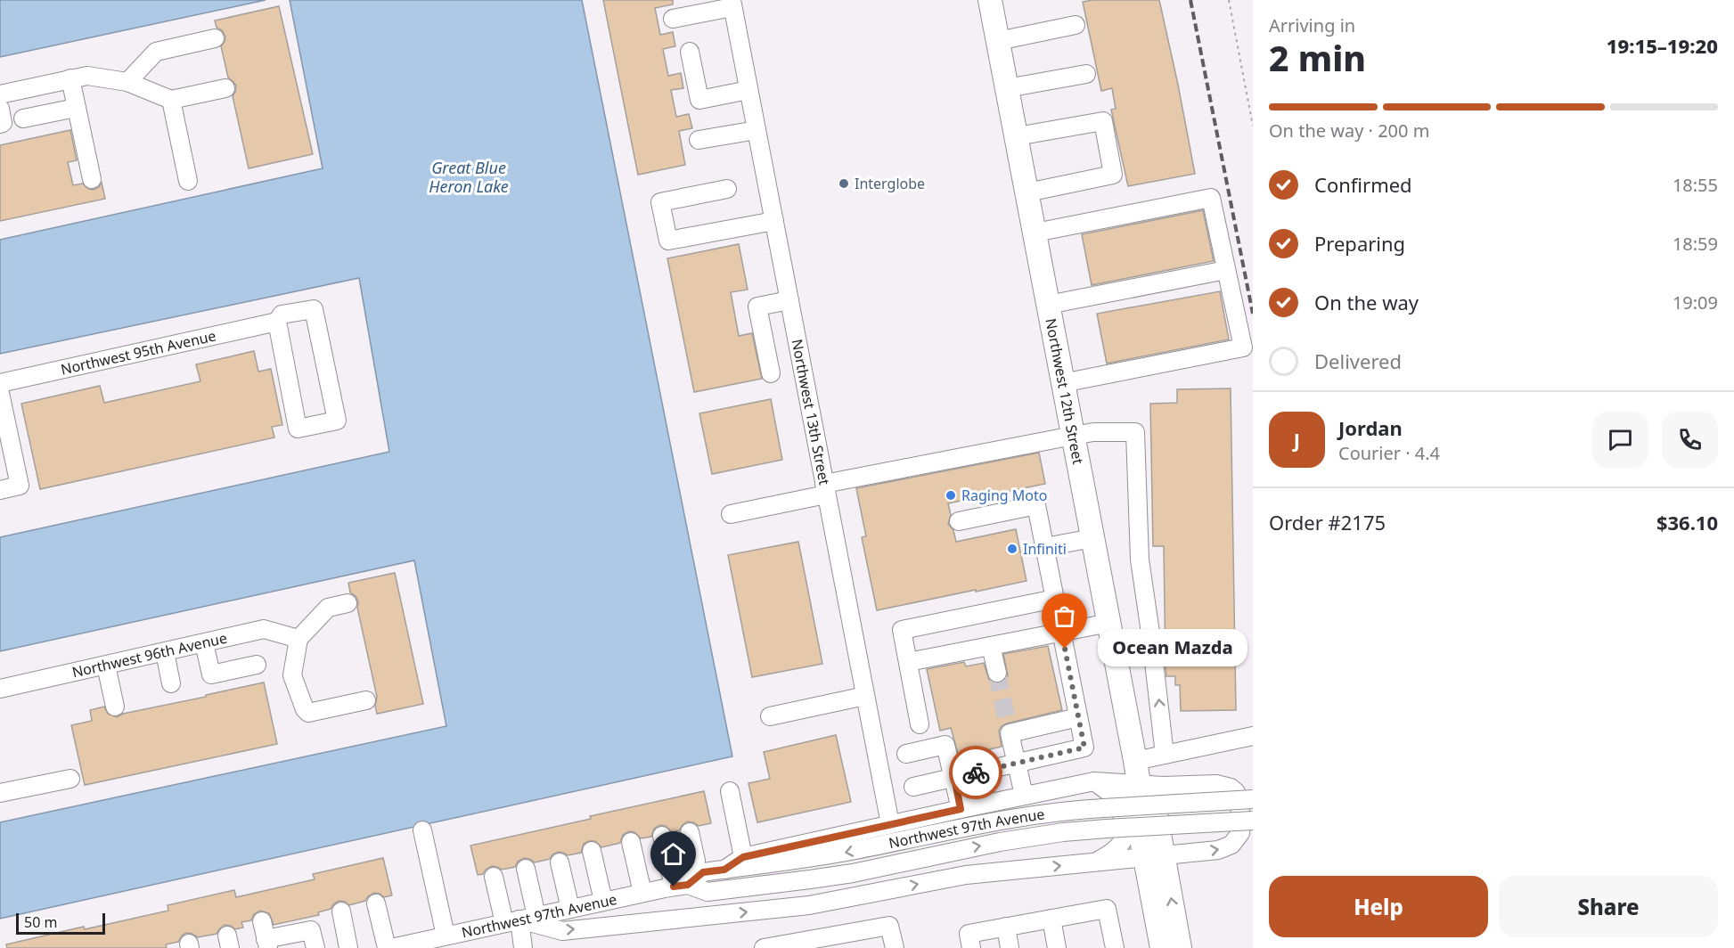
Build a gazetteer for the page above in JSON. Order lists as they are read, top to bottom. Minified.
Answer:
{"streets":{"main road":["Northwest 12th Street"],"street":["Northwest 95th Avenue","Northwest 13th Street","Northwest 96th Avenue","Northwest 97th Avenue"]},"water":["Great Blue Heron Lake"],"places":["Interglobe","Raging Moto","Infiniti","Ocean Mazda"],"scale_bar":"50 m","page":{"heading":["2 min","Arriving in","19:15–19:20"],"panel":["Jordan","Courier · 4.4","Order #2175","$36.10"],"bar":"On the way · 200 m","list":[["Confirmed","18:55"],["Preparing","18:59"],["On the way","19:09"],"Delivered"],"round":"J","bubble":"Ocean Mazda","buttons":["Help","Share"],"scale":"50 m"}}
